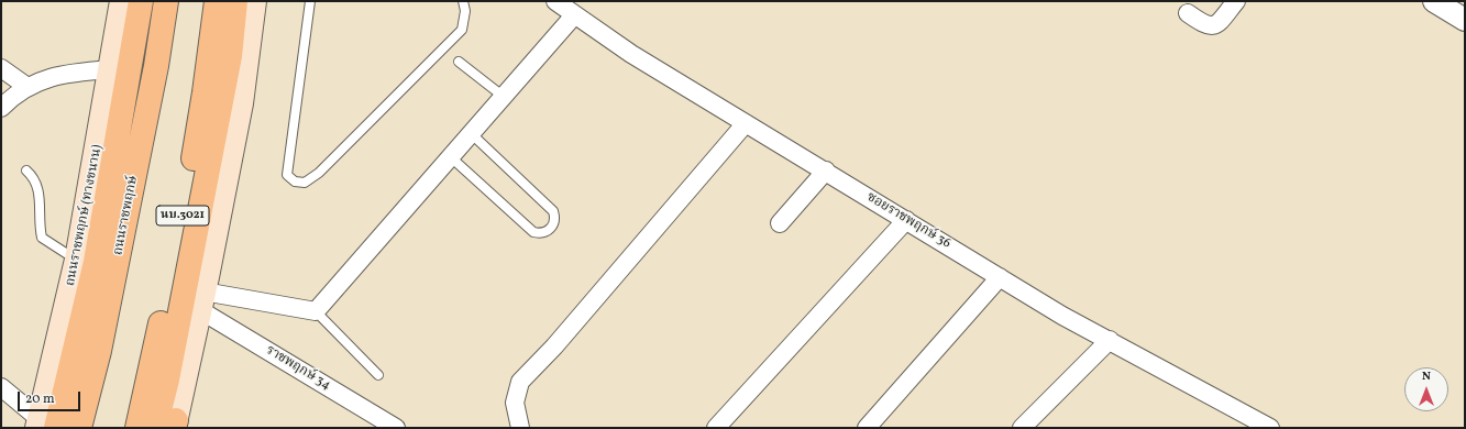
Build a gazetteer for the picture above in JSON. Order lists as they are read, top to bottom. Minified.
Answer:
{"streets":{"main road":["ถนนราชพฤกษ์ (ทางขนาน)","ถนนราชพฤกษ์","นบ.3021"],"street":["ซอยราชพฤกษ์ 36","ราชพฤกษ์ 34"]},"scale_bar":"20 m","north":"top"}
